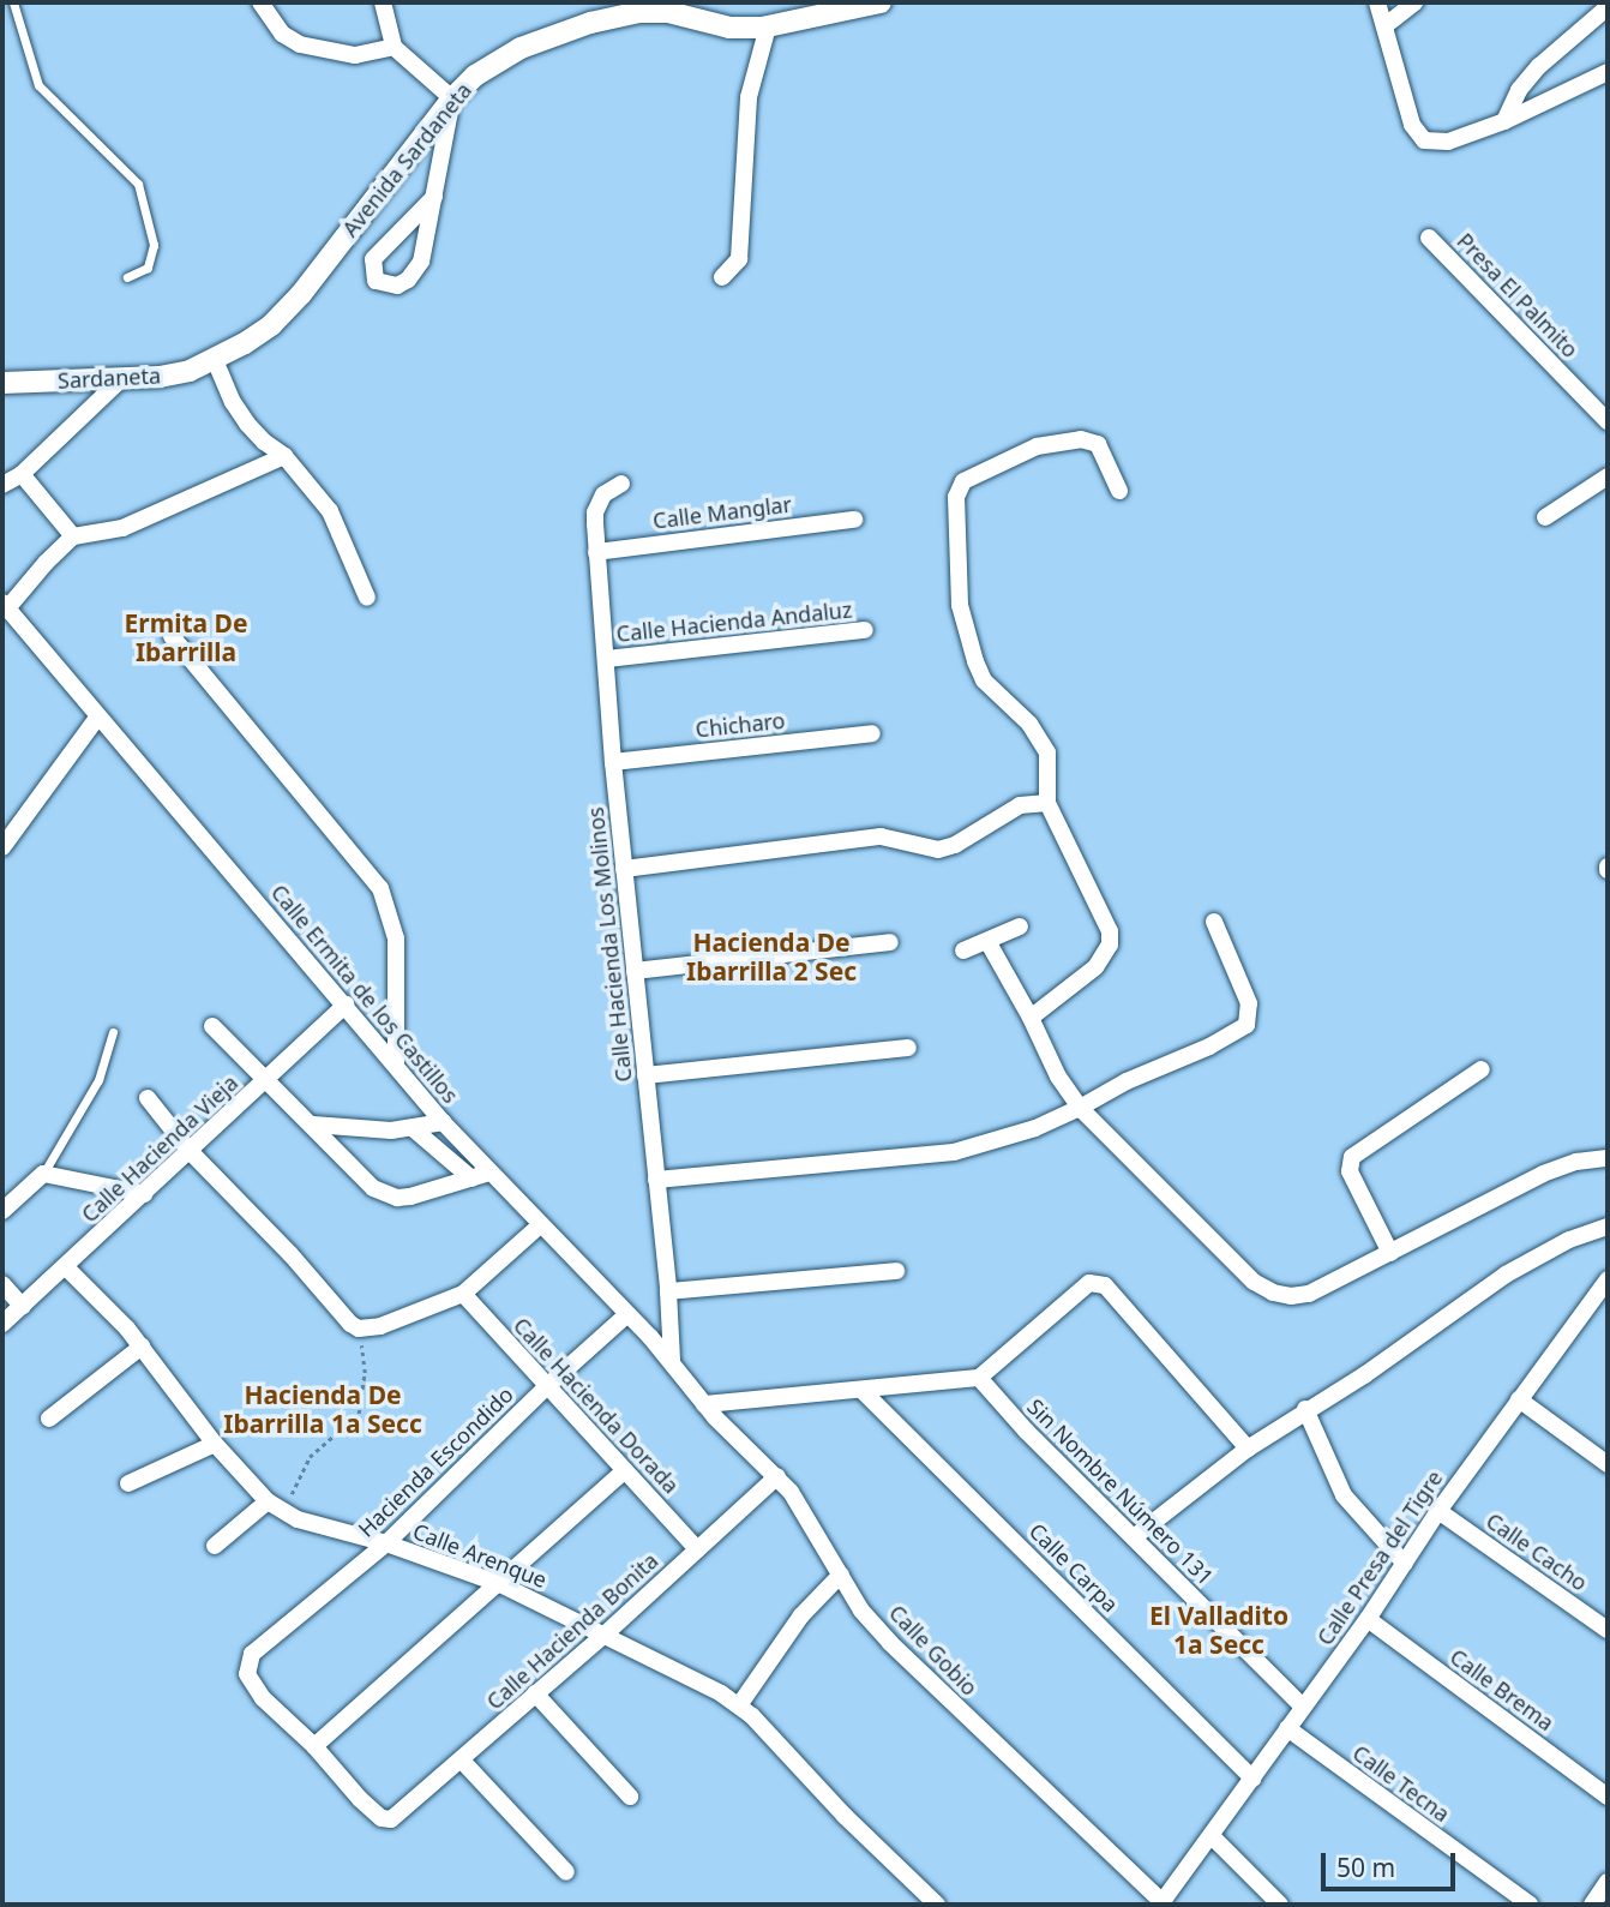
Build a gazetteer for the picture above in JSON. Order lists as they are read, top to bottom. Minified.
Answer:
{"streets":{"street":["Avenida Sardaneta","Presa El Palmito","Sardaneta","Calle Manglar","Calle Hacienda Andaluz","Chicharo","Calle Hacienda Los Molinos","Calle Ermita de los Castillos","Calle Hacienda Vieja","Calle Hacienda Dorada","Hacienda Escondido","Sin Nombre Número 131","Calle Cacho","Calle Arenque","Calle Presa del Tigre","Calle Carpa","Calle Hacienda Bonita","Calle Gobio","Calle Brema","Calle Tecna"]},"crossings":[["Avenida Sardaneta","Sardaneta"],["Calle Manglar","Calle Hacienda Los Molinos"],["Calle Hacienda Andaluz","Calle Hacienda Los Molinos"],["Chicharo","Calle Hacienda Los Molinos"],["Calle Hacienda Los Molinos","Calle Ermita de los Castillos"],["Calle Ermita de los Castillos","Calle Hacienda Vieja"],["Calle Ermita de los Castillos","Hacienda Escondido"],["Calle Ermita de los Castillos","Calle Gobio"],["Calle Hacienda Vieja","Calle Arenque"],["Calle Hacienda Dorada","Hacienda Escondido"],["Calle Hacienda Dorada","Calle Hacienda Bonita"],["Hacienda Escondido","Calle Arenque"],["Hacienda Escondido","Calle Hacienda Bonita"],["Sin Nombre Número 131","Calle Presa del Tigre"],["Calle Cacho","Calle Presa del Tigre"],["Calle Arenque","Calle Hacienda Bonita"],["Calle Presa del Tigre","Calle Carpa"],["Calle Presa del Tigre","Calle Gobio"],["Calle Presa del Tigre","Calle Brema"],["Calle Presa del Tigre","Calle Tecna"],["Calle Hacienda Bonita","Calle Gobio"]],"districts":["Ermita De Ibarrilla","Hacienda De Ibarrilla 2 Sec","Hacienda De Ibarrilla 1a Secc","El Valladito 1a Secc"],"scale_bar":"50 m"}
